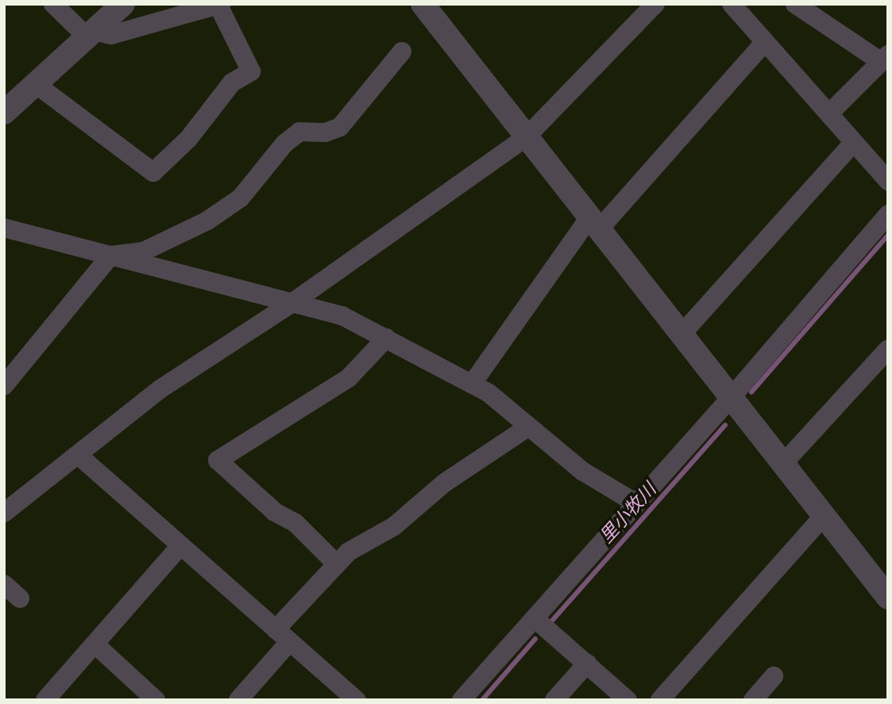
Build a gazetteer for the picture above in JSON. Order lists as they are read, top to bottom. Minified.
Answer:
{"water":["里小牧川"]}
